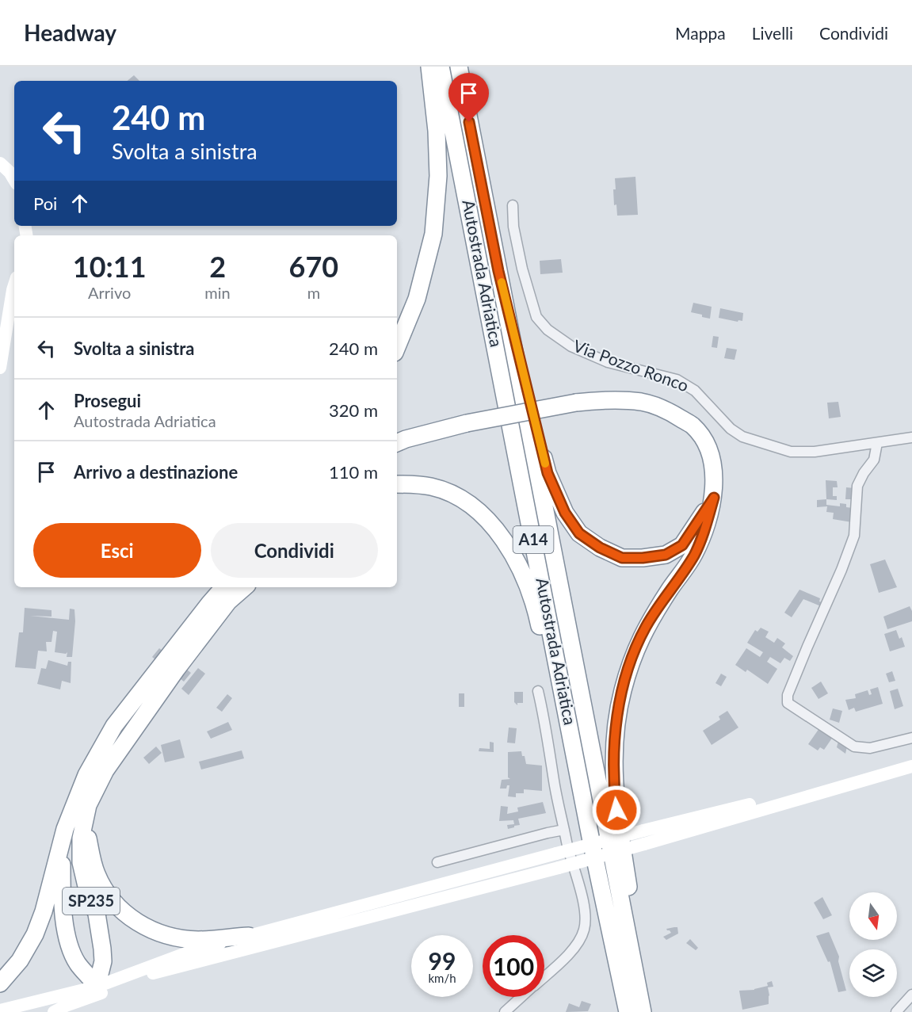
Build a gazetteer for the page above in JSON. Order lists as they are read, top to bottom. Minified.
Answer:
{"streets":{"highway":["Autostrada Adriatica","A14","SP235"],"street":["Via Pozzo Ronco"]},"north":"bottom","page":{"header":"Headway","nav":["Mappa","Livelli","Condividi"],"turn":["240 m","Svolta a sinistra"],"then":"Poi","eta":["10:11","Arrivo","2","min","670","m"],"list":[{"name":"Svolta a sinistra","value":"240 m"},{"name":"Prosegui","note":"Autostrada Adriatica","value":"320 m"},{"name":"Arrivo a destinazione","value":"110 m"}],"buttons":["Esci","Condividi"],"speed":"99 km/h","limit":"100"}}
